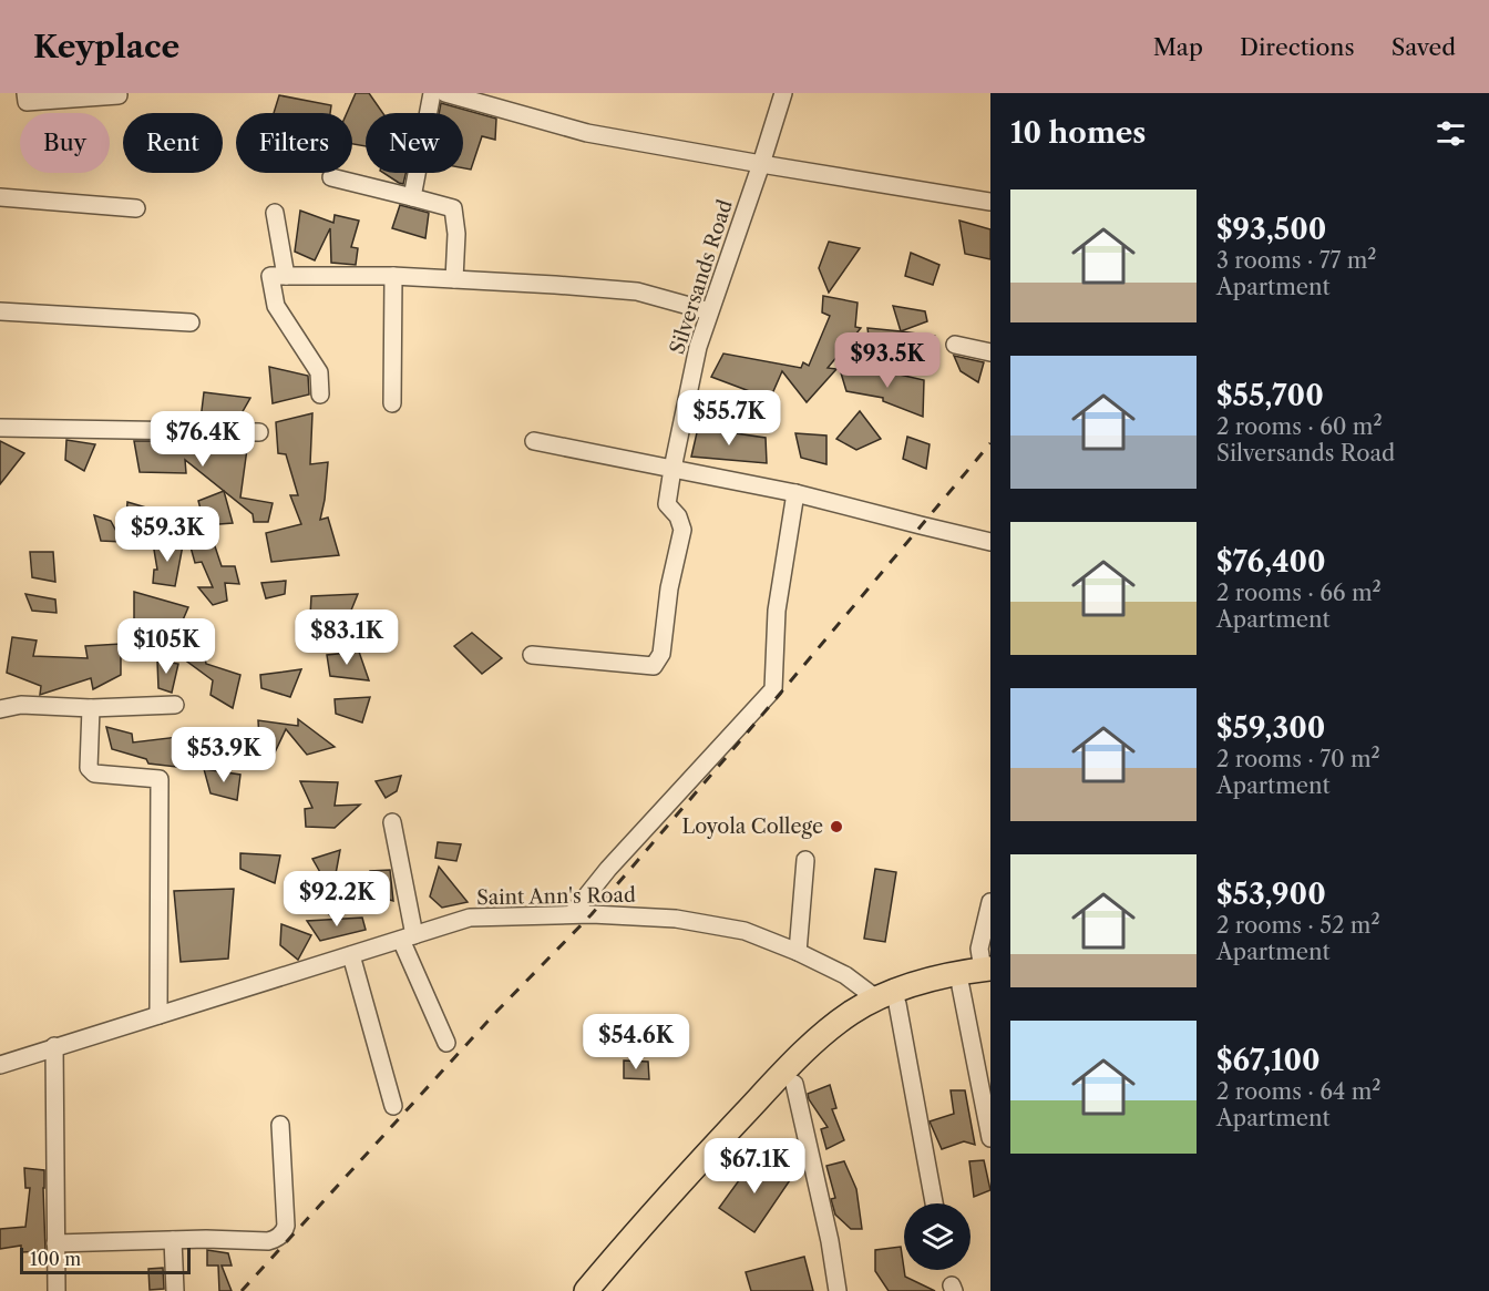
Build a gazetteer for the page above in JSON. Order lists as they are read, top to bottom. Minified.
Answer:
{"streets":{"street":["Silversands Road","Saint Ann's Road"]},"places":["Loyola College"],"scale_bar":"100 m","page":{"header":"Keyplace","nav":["Map","Directions","Saved"],"heading":"10 homes","chip":["Buy","Rent","Filters","New"],"list":[{"name":"$93,500","note":"3 rooms · 77 m² · Apartment"},{"name":"$55,700","note":"2 rooms · 60 m² · Silversands Road"},{"name":"$76,400","note":"2 rooms · 66 m² · Apartment"},{"name":"$59,300","note":"2 rooms · 70 m² · Apartment"},{"name":"$53,900","note":"2 rooms · 52 m² · Apartment"},{"name":"$67,100","note":"2 rooms · 64 m² · Apartment"}],"price":["$93.5K","$55.7K","$76.4K","$59.3K","$83.1K","$105K","$53.9K","$92.2K","$54.6K","$67.1K"],"scale":"100 m"}}
